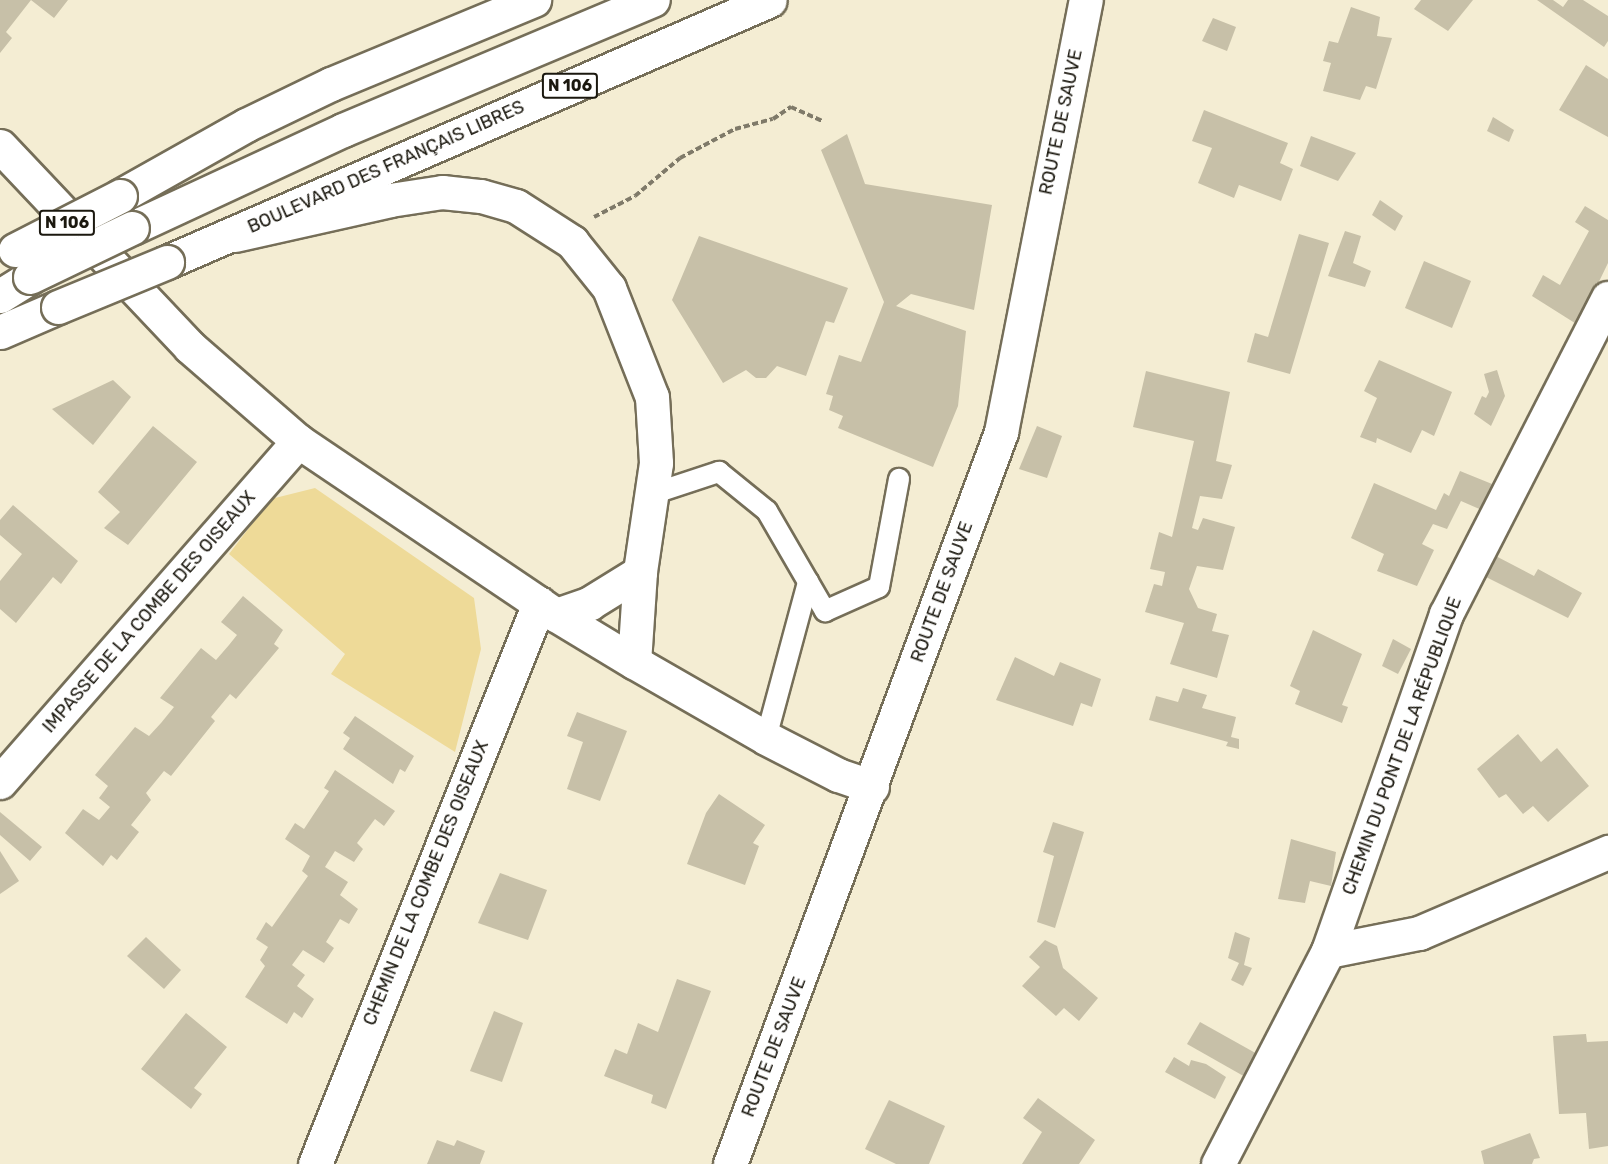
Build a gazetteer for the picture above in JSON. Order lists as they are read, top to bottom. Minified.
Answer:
{"streets":{"main road":["N 106","ROUTE DE SAUVE","BOULEVARD DES FRANÇAIS LIBRES","IMPASSE DE LA COMBE DES OISEAUX","CHEMIN DU PONT DE LA RÉPUBLIQUE","CHEMIN DE LA COMBE DES OISEAUX"]}}
